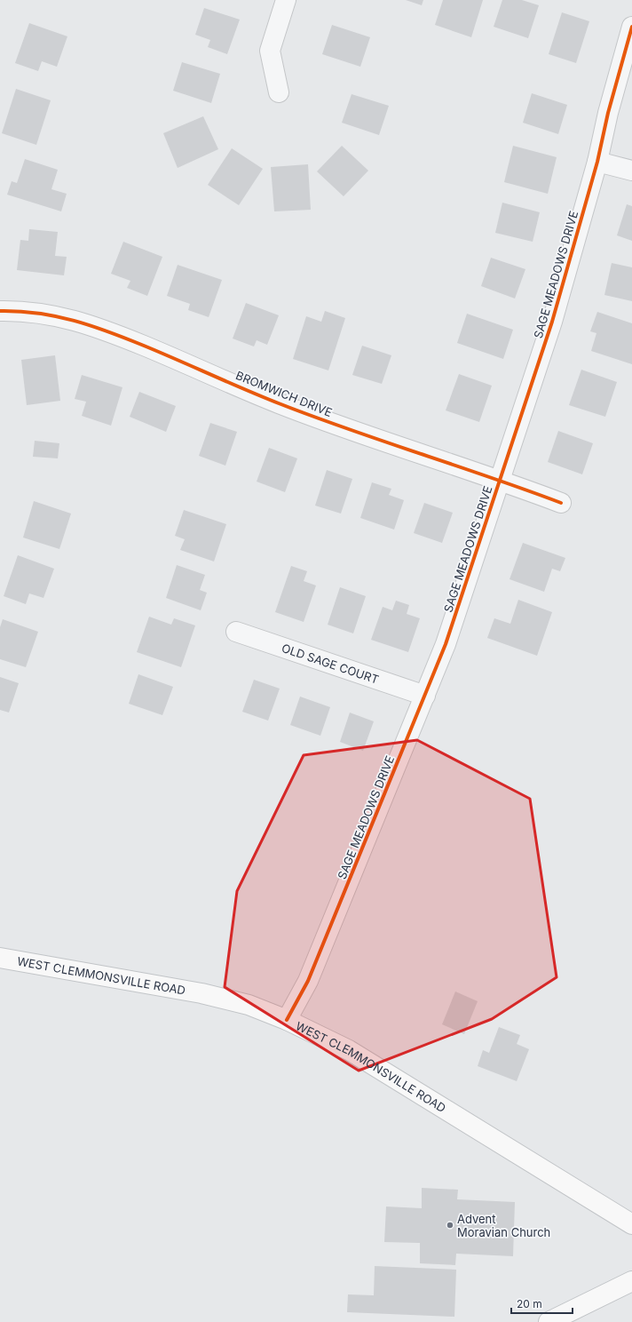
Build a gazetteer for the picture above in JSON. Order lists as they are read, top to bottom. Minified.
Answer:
{"streets":{"main road":["WEST CLEMMONSVILLE ROAD"],"street":["SAGE MEADOWS DRIVE","BROMWICH DRIVE","OLD SAGE COURT"]},"crossings":[["SAGE MEADOWS DRIVE","BROMWICH DRIVE"],["SAGE MEADOWS DRIVE","OLD SAGE COURT"],["SAGE MEADOWS DRIVE","WEST CLEMMONSVILLE ROAD"]],"places":["Advent Moravian Church"],"scale_bar":"20 m"}
